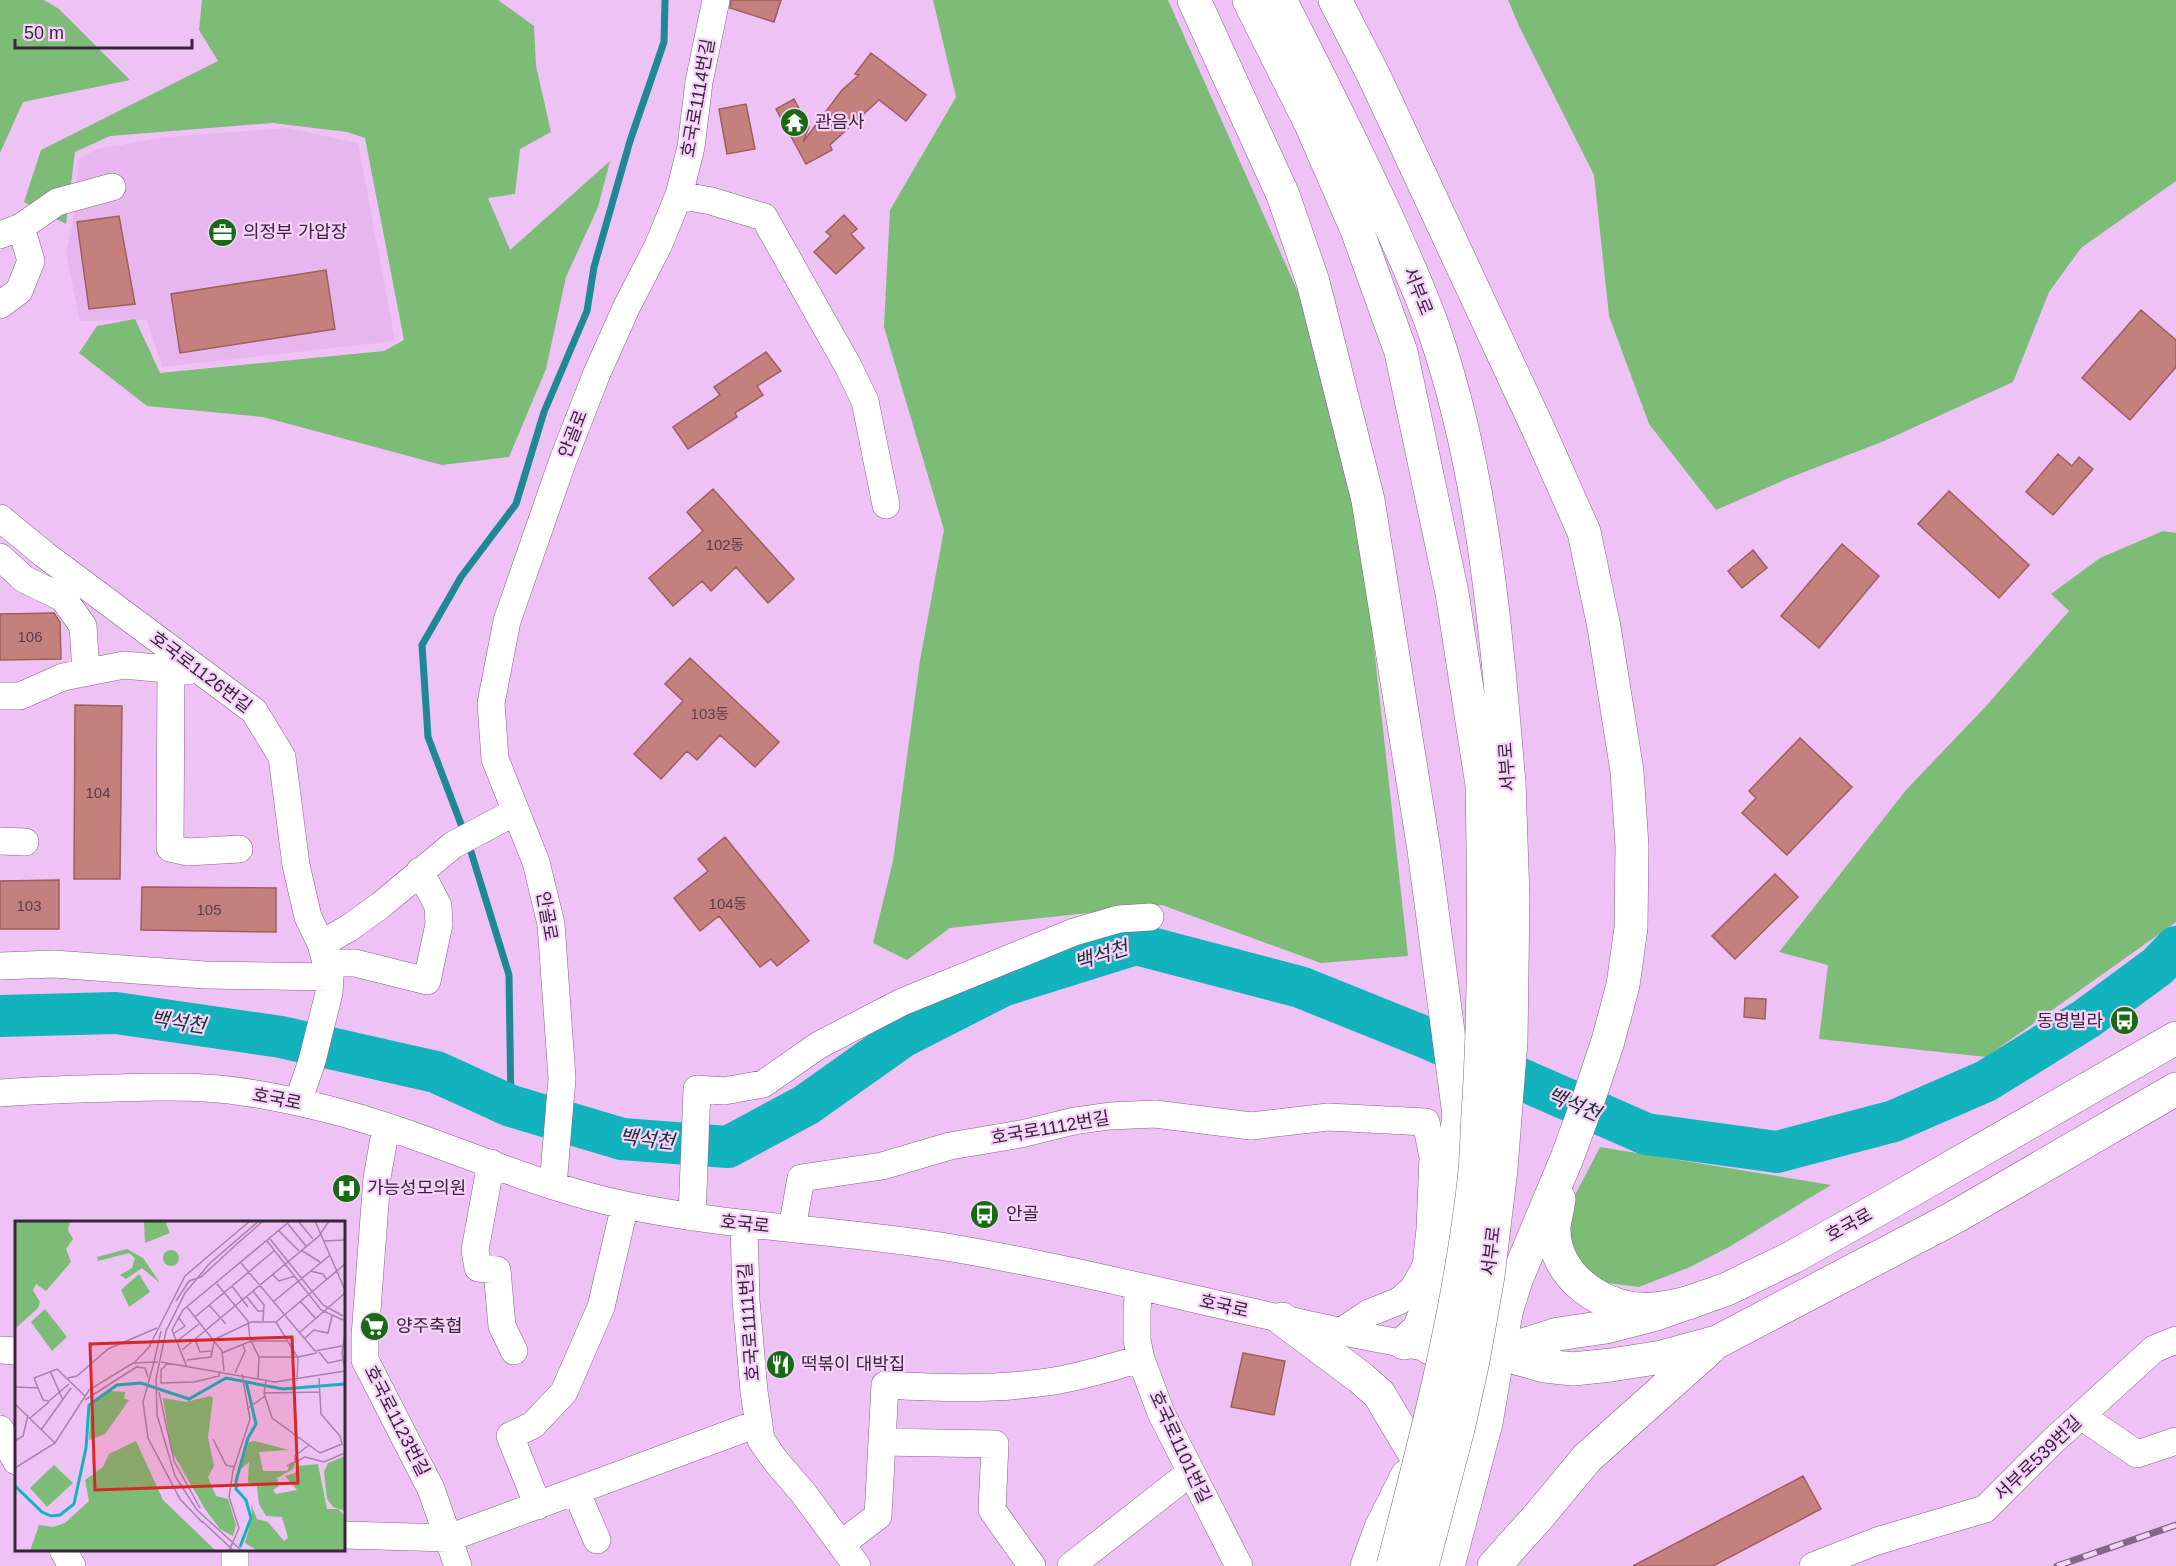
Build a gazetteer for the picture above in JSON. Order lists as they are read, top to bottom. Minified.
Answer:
{"streets":{"main road":["서부로","호국로"],"street":["호국로1114번길","안골로","호국로1126번길","호국로1112번길","호국로1111번길","호국로1123번길","호국로1101번길","서부로539번길"]},"crossings":[["호국로1114번길","안골로"],["안골로","호국로"],["호국로","호국로1112번길"],["호국로","호국로1111번길"],["호국로","호국로1123번길"],["호국로","호국로1101번길"]],"water":["백석천"],"places":{"temple":["관음사"],"office":["의정부 가압장"],"bus stop":["동명빌라","안골"],"hospital":["가능성모의원"],"supermarket":["양주축협"],"restaurant":["떡볶이 대박집"]},"house_numbers":["102동","106","103동","104","104동","103","105"],"scale_bar":"50 m"}
